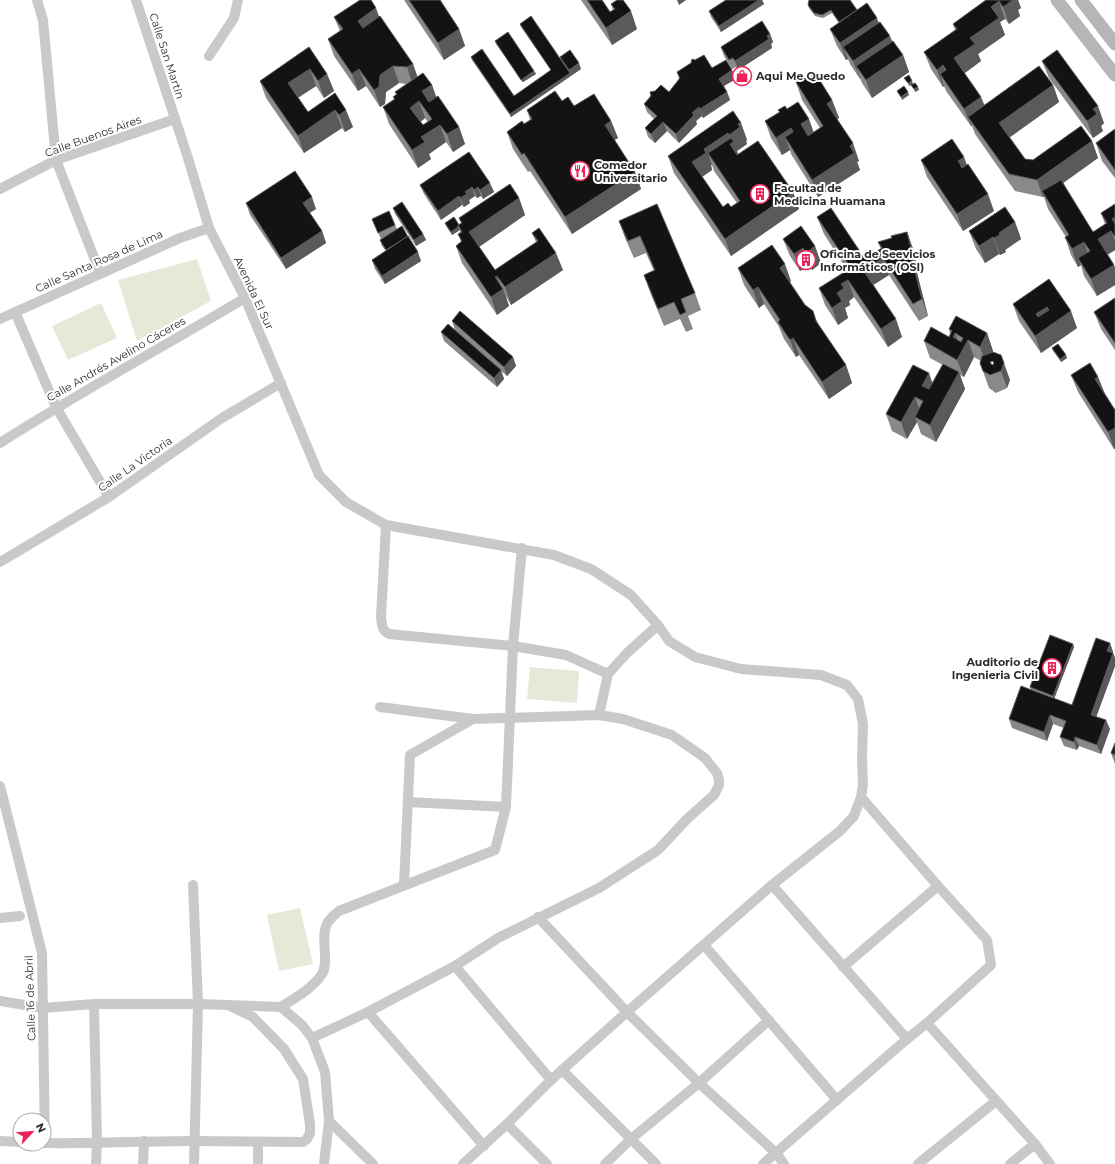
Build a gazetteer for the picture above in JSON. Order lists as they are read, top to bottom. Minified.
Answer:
{"streets":{"street":["Calle San Martín","Calle Buenos Aires","Calle Santa Rosa de Lima","Avenida El Sur","Calle Andrés Avelino Cáceres","Calle La Victoria","Calle 16 de Abril"]},"crossings":[["Calle San Martín","Calle Buenos Aires"],["Calle San Martín","Avenida El Sur"],["Calle Buenos Aires","Avenida El Sur"],["Calle Santa Rosa de Lima","Avenida El Sur"],["Avenida El Sur","Calle Andrés Avelino Cáceres"],["Avenida El Sur","Calle La Victoria"]],"places":{"shop":["Aqui Me Quedo"],"restaurant":["Comedor Universitario"],"building":["Facultad de Medicina Huamana","Oficina de Seevicios Informáticos (OSI)","Auditorio de Ingenieria Civil"]},"north":"top right"}
